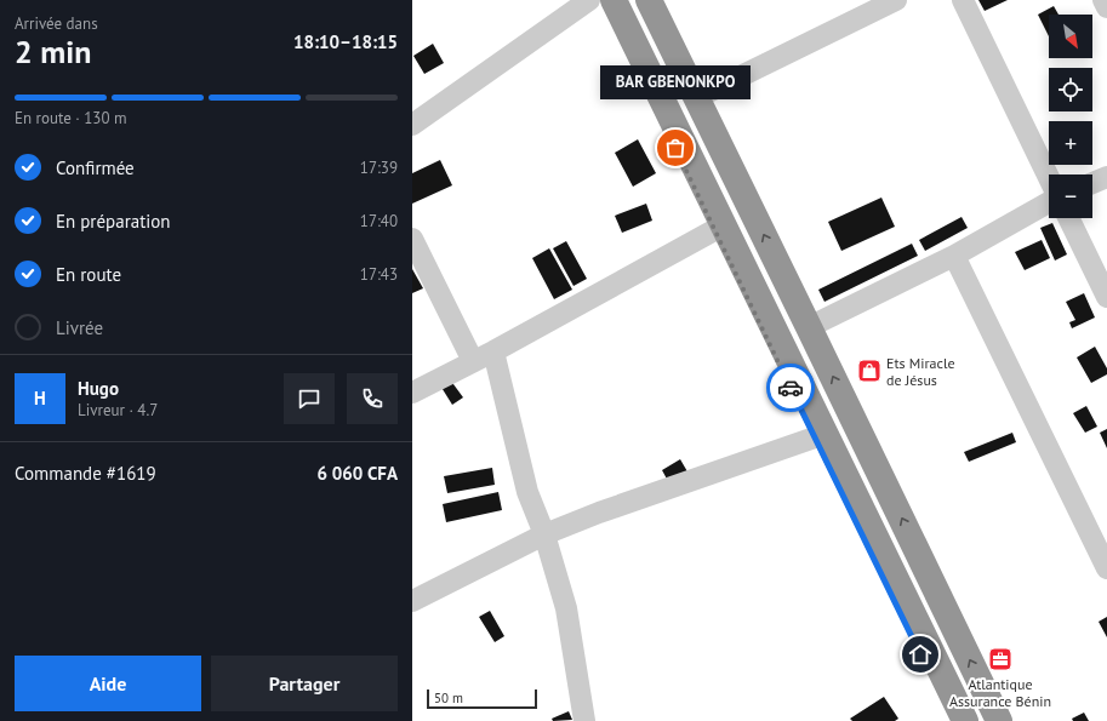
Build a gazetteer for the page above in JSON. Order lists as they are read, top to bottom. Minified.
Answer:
{"places":{"other":["BAR GBENONKPO"],"shop":["Ets Miracle de Jésus"],"office":["Atlantique Assurance Bénin"]},"scale_bar":"50 m","north":"bottom right","page":{"heading":["2 min","Arrivée dans","18:10–18:15"],"panel":["Hugo","Livreur · 4.7","Commande #1619","6 060 CFA"],"map_buttons":["+","−"],"bubble":"BAR GBENONKPO","bar":"En route · 130 m","list":[["Confirmée","17:39"],["En préparation","17:40"],["En route","17:43"],"Livrée"],"round":"H","buttons":["Aide","Partager"],"scale":"50 m"}}
